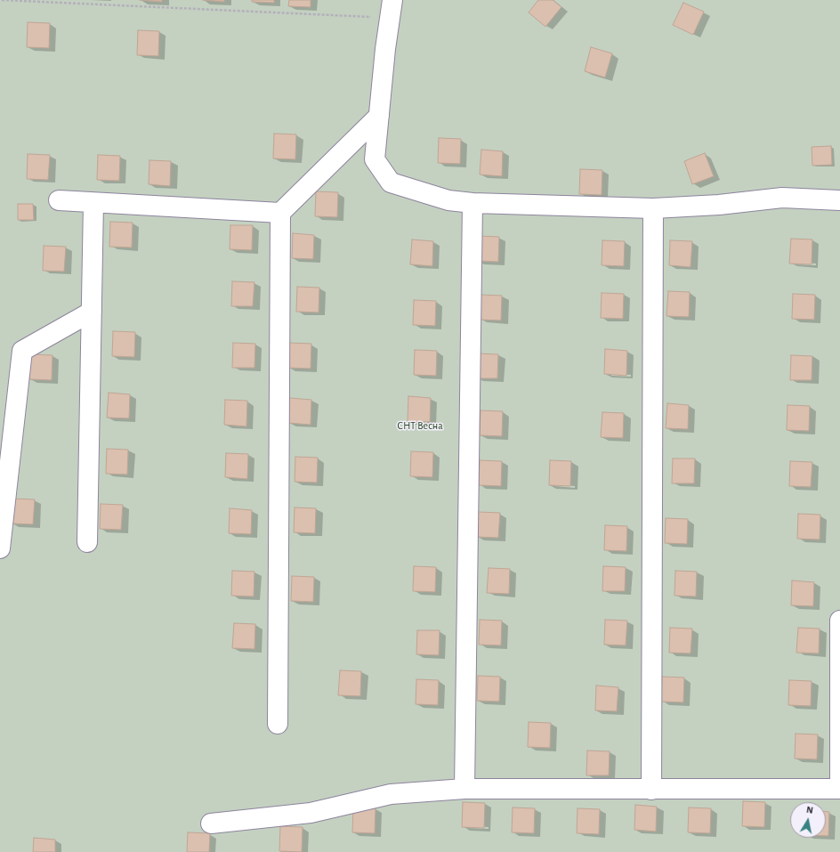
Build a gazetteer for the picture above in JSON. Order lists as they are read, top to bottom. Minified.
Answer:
{"parks":["СНТ Весна"],"north":"top"}
